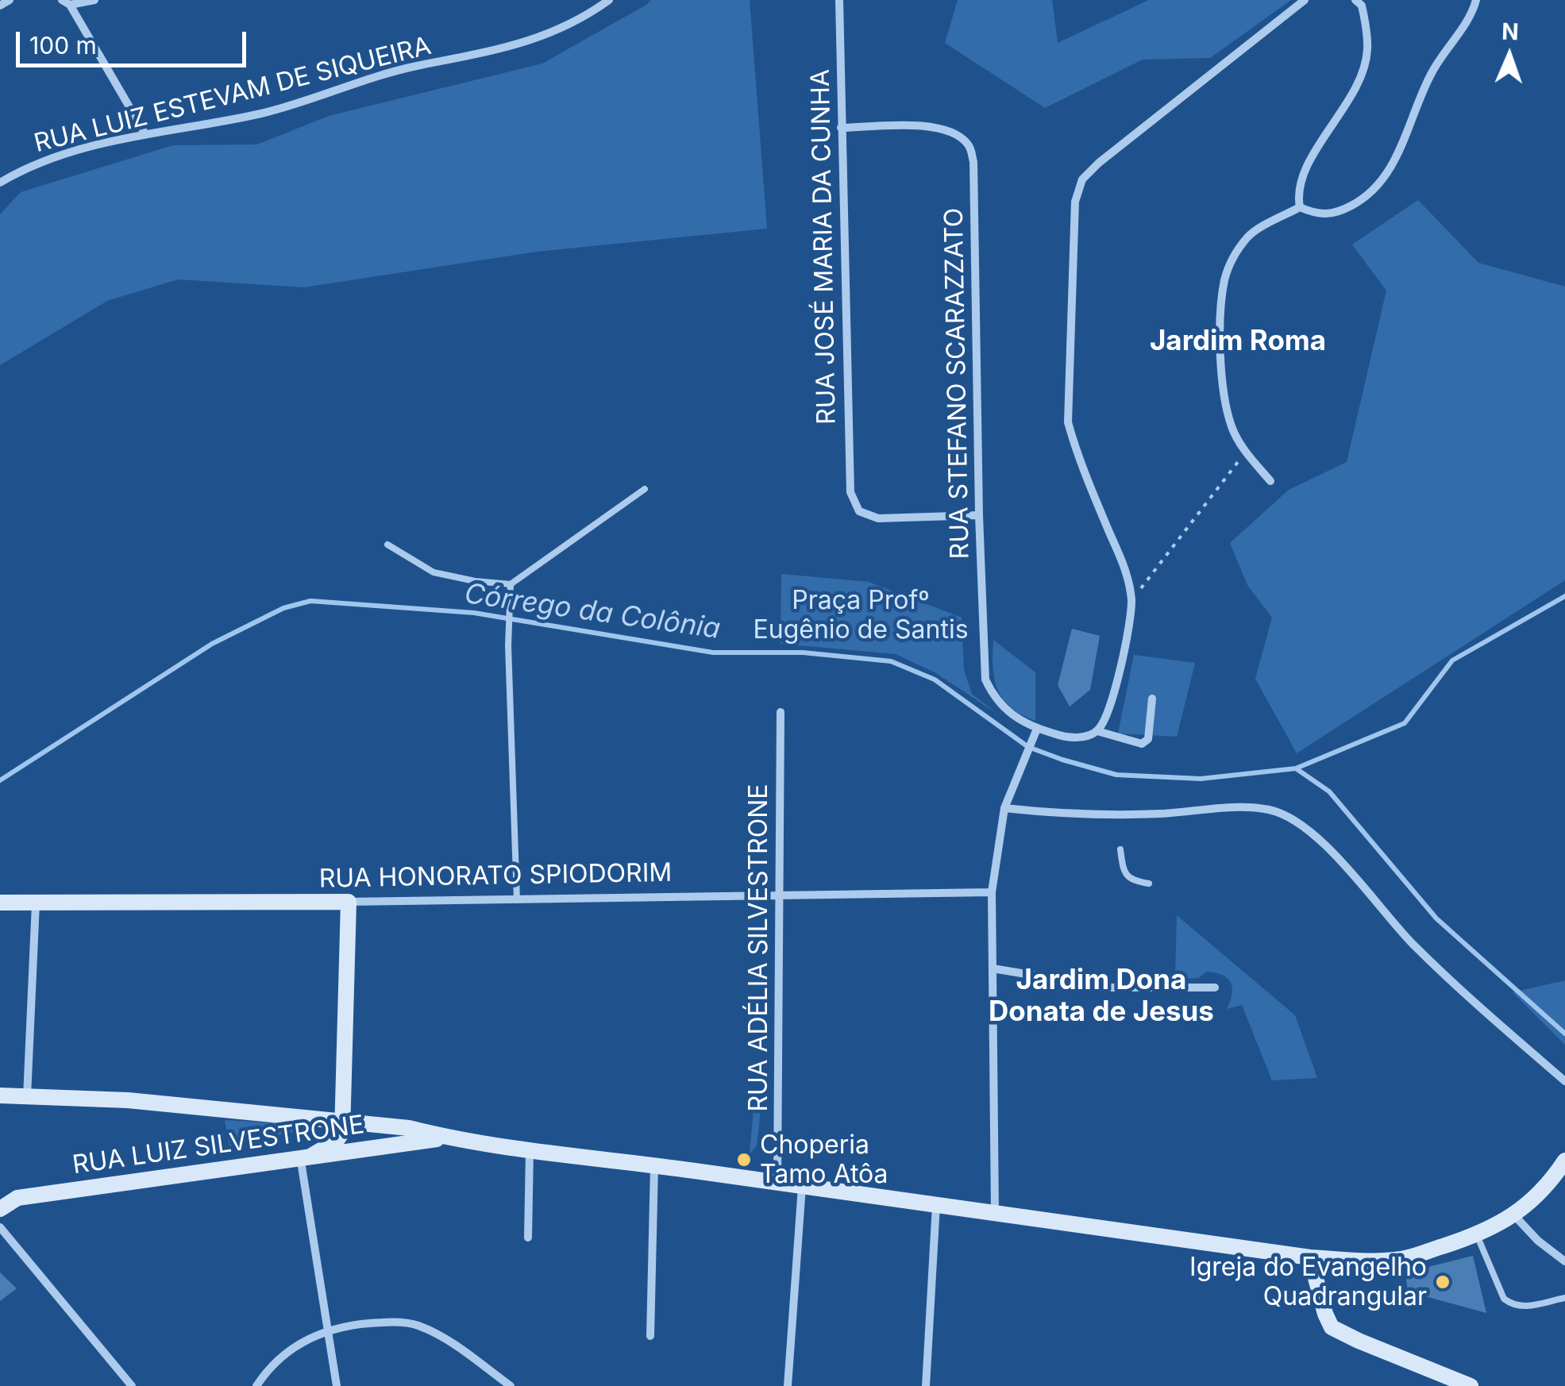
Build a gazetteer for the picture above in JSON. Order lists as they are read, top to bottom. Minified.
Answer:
{"streets":{"main road":["RUA HONORATO SPIODORIM","RUA LUIZ SILVESTRONE"],"street":["RUA LUIZ ESTEVAM DE SIQUEIRA","RUA JOSÉ MARIA DA CUNHA","RUA STEFANO SCARAZZATO","RUA ADÉLIA SILVESTRONE"]},"crossings":[["RUA JOSÉ MARIA DA CUNHA","RUA STEFANO SCARAZZATO"],["RUA HONORATO SPIODORIM","RUA ADÉLIA SILVESTRONE"]],"districts":["Jardim Roma","Jardim Dona Donata de Jesus"],"water":["Córrego da Colônia"],"parks":["Praça Profº Eugênio de Santis"],"places":["Choperia Tamo Atôa","Igreja do Evangelho Quadrangular"],"scale_bar":"100 m","north":"top"}
